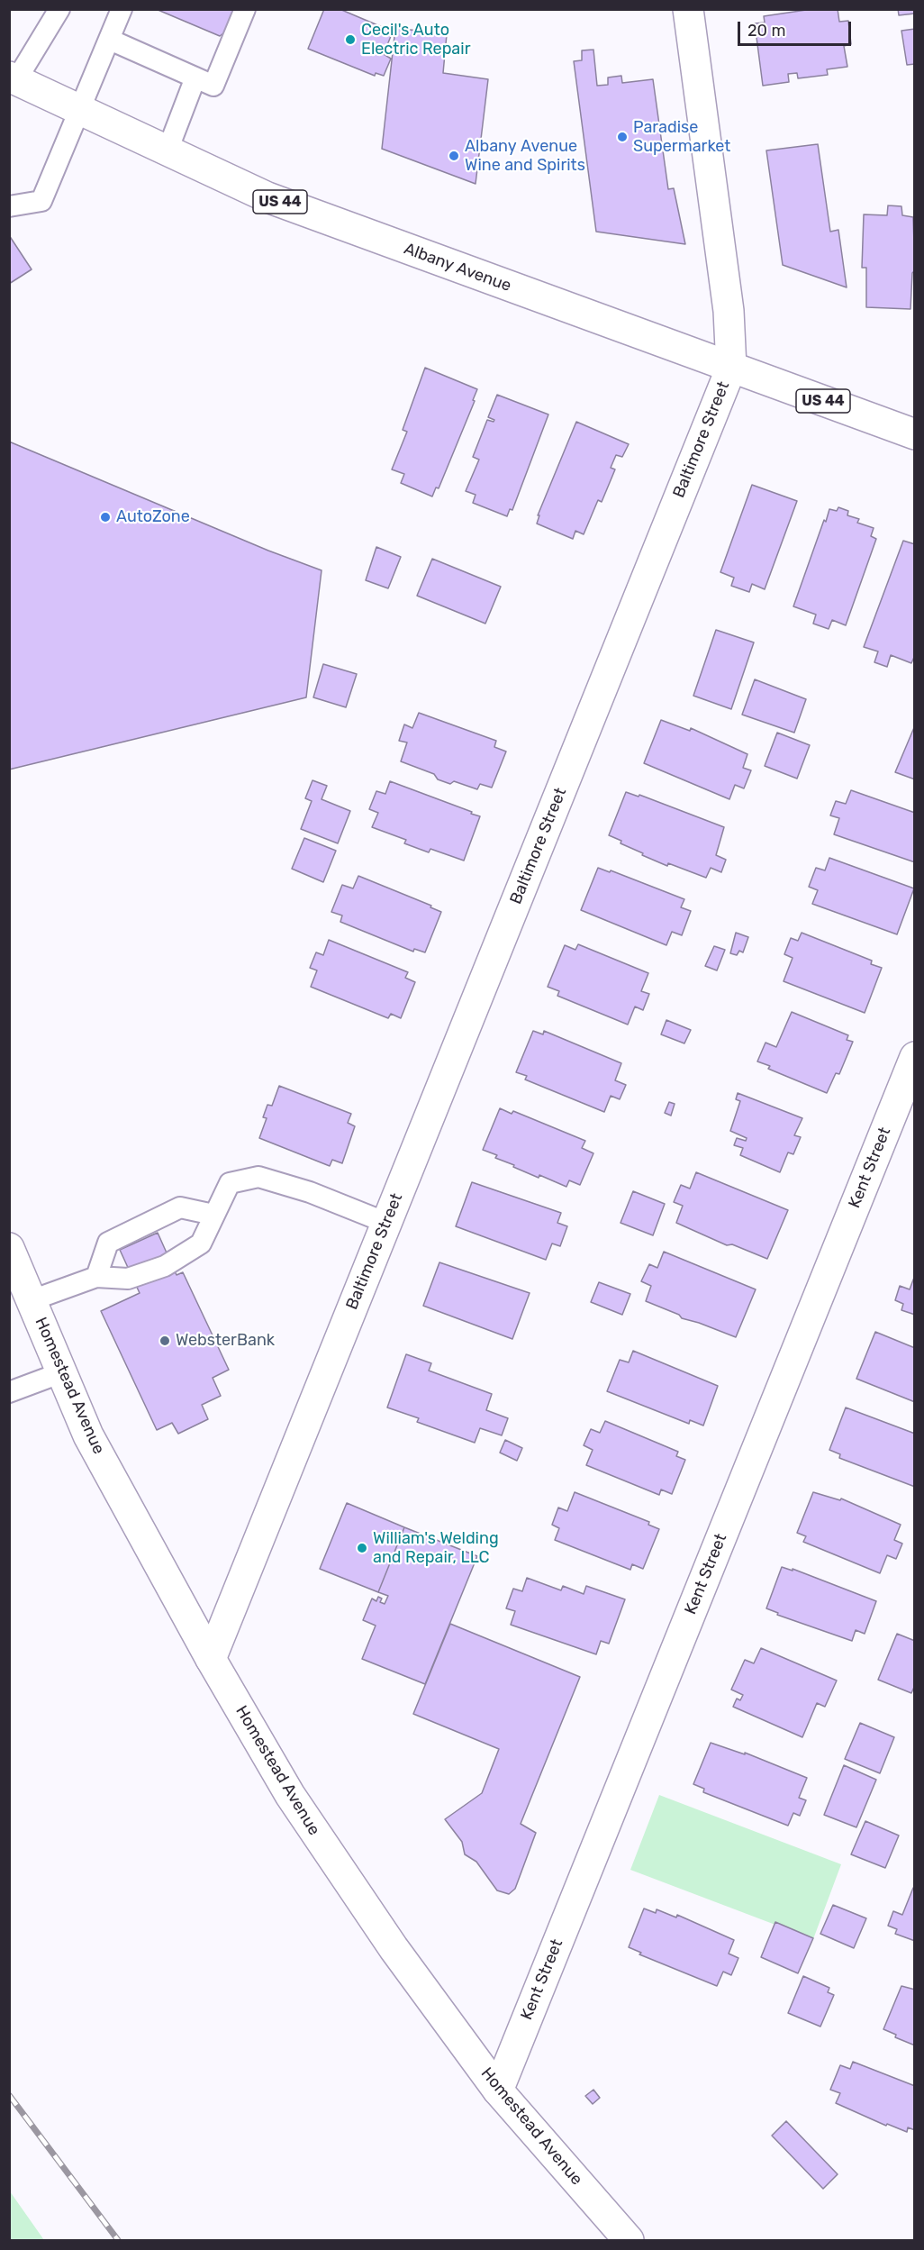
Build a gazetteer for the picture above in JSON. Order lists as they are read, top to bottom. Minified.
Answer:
{"streets":{"main road":["US 44","Albany Avenue","Baltimore Street","Kent Street","Homestead Avenue"]},"crossings":[["Albany Avenue","Baltimore Street"],["Baltimore Street","Homestead Avenue"],["Kent Street","Homestead Avenue"]],"places":["Cecil's Auto Electric Repair","Paradise Supermarket","Albany Avenue Wine and Spirits","AutoZone","WebsterBank","William's Welding and Repair, LLC"],"scale_bar":"20 m"}
